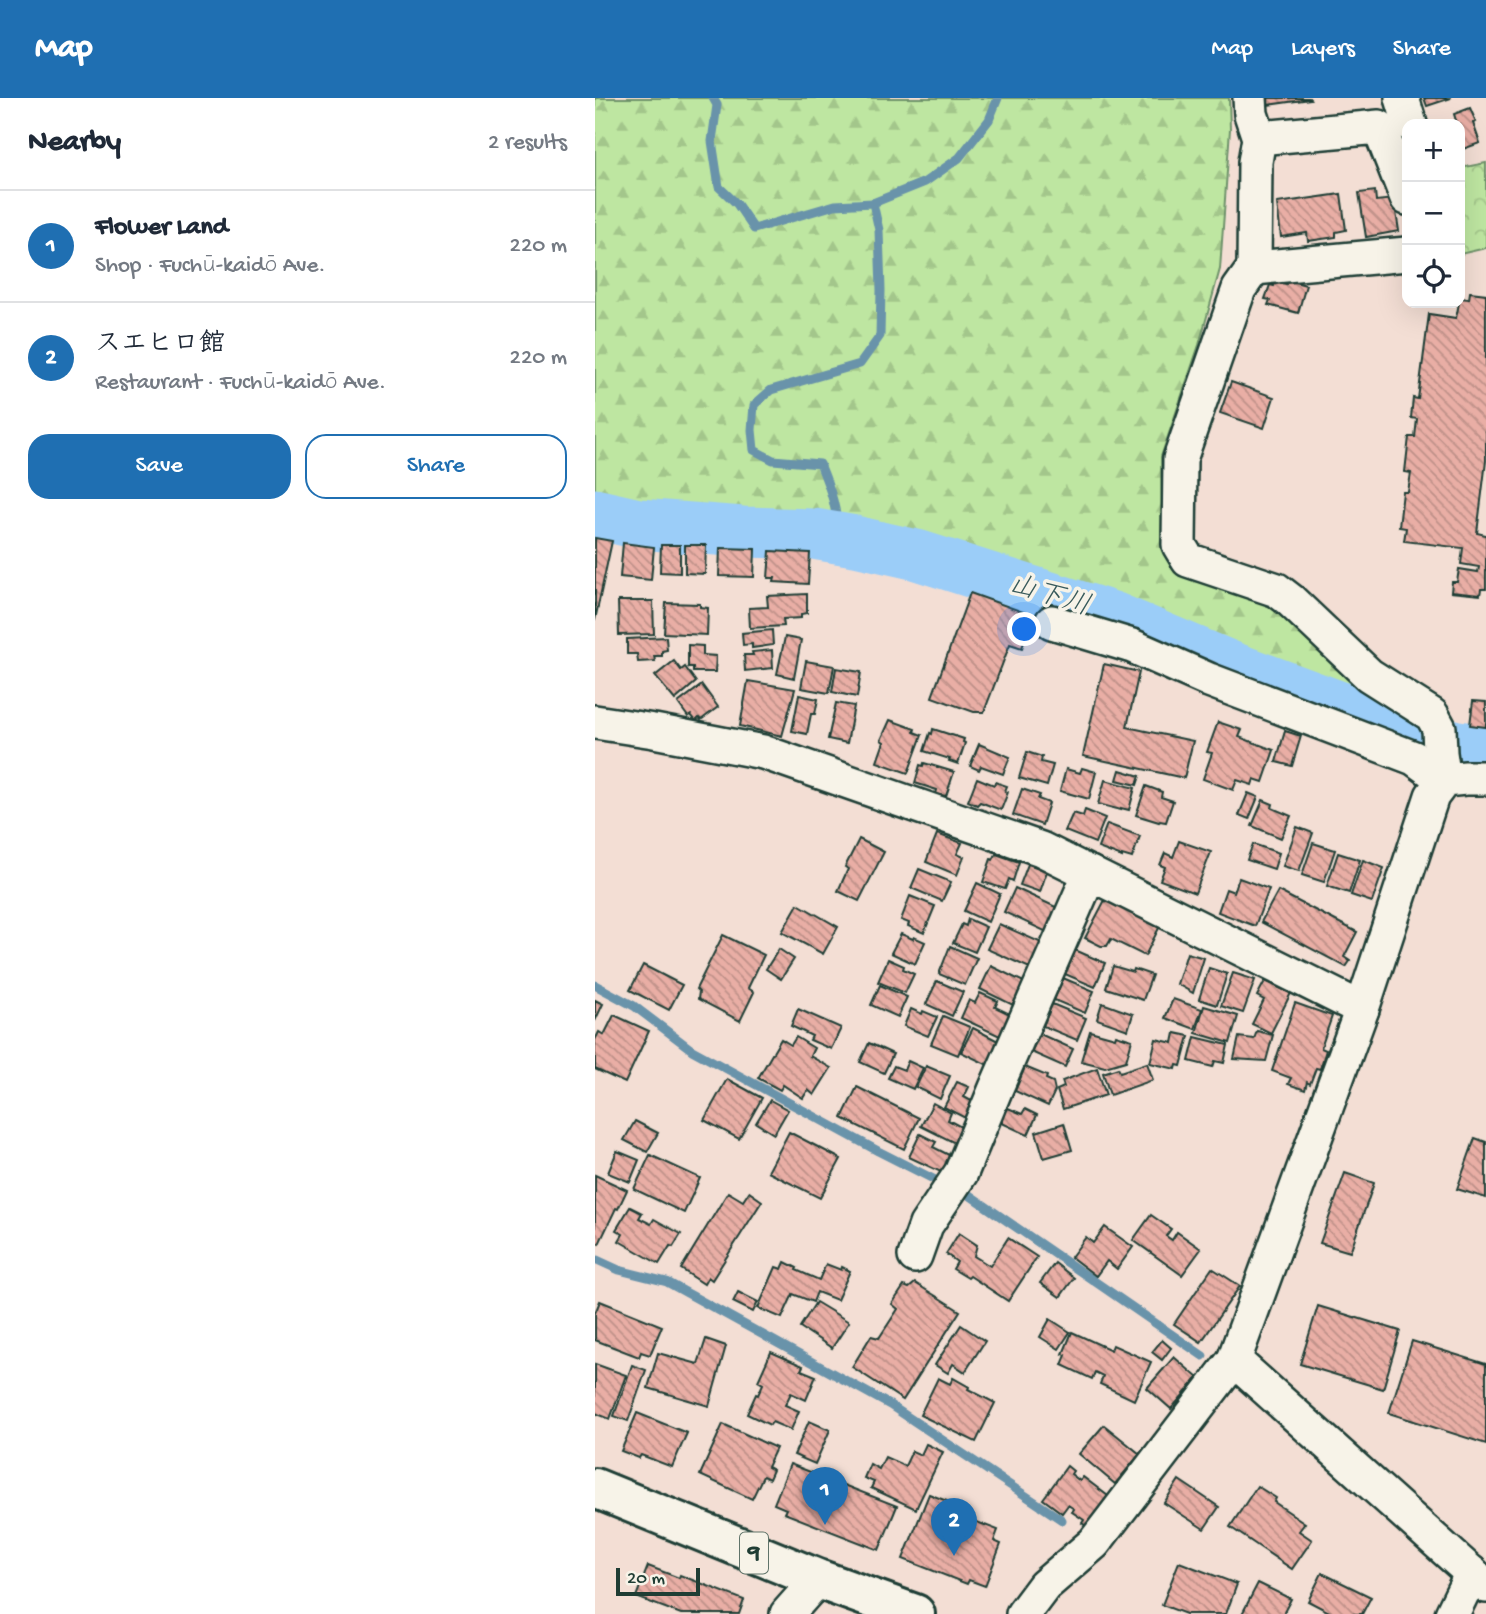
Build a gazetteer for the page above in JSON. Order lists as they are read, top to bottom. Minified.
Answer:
{"streets":{"main road":["9"]},"water":["山下川"],"scale_bar":"20 m","page":{"header":"Map","nav":["Map","Layers","Share"],"heading":["Nearby","2 results"],"map_buttons":["+","−"],"list":[{"mark":"1","name":"Flower Land","note":"Shop · Fuchū-kaidō Ave.","value":"220 m"},{"mark":"2","name":"スエヒロ館","note":"Restaurant · Fuchū-kaidō Ave.","value":"220 m"}],"buttons":["Save","Share"],"pins":["1","2"],"scale":"20 m"}}
